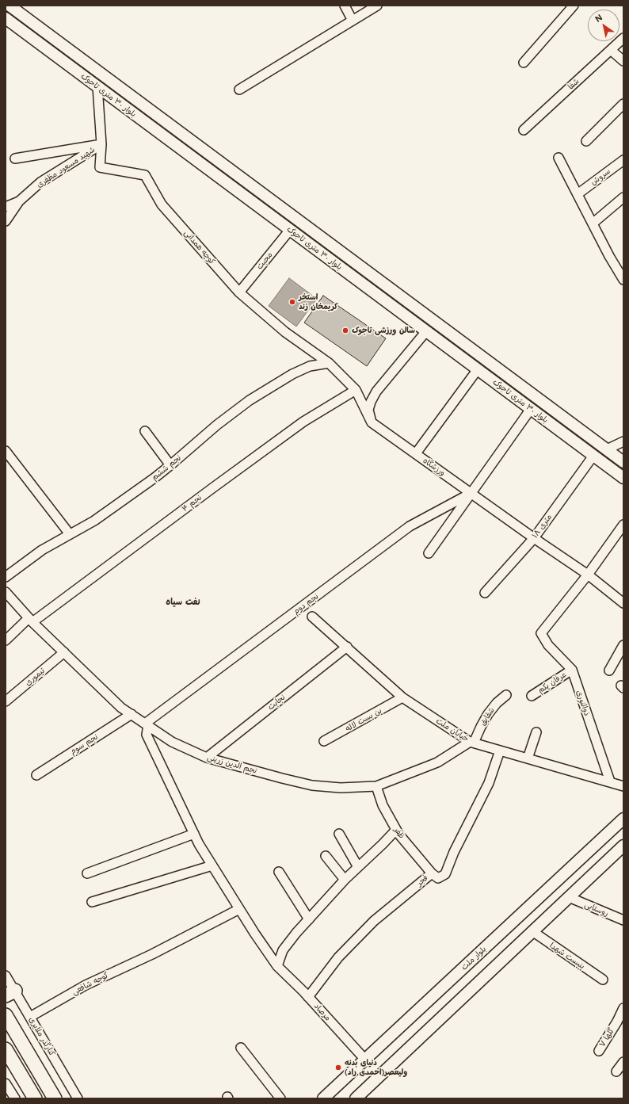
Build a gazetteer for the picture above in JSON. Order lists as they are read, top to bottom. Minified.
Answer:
{"streets":{"main road":["بلوار ۳۰ متری تاجوک","بلوار ملت"],"street":["شفا","شهید مسعود مظفری","سروش","کوچه همدانی","محبت","ورزشگاه","نجم ششم","نجم ۴","۱۸ متری","نجم دوم","تیموری","عرفان یکم","نجابت","ذوالنوری","شقایق","بن بست لاله","خیابان ملت","نجم سوم","نجم الدین زرینی","ظفر","فجر","روستایی","بنبست شهدا","کوچه شافعی","مرصاد","کنارگذر ملایری","گلها ۷"]},"crossings":[["بلوار ۳۰ متری تاجوک","شهید مسعود مظفری"],["بلوار ۳۰ متری تاجوک","محبت"],["بلوار ۳۰ متری تاجوک","۱۸ متری"],["شهید مسعود مظفری","کوچه همدانی"],["کوچه همدانی","محبت"],["کوچه همدانی","ورزشگاه"],["کوچه همدانی","نجم ششم"],["کوچه همدانی","نجم ۴"],["ورزشگاه","۱۸ متری"],["ورزشگاه","نجم دوم"],["ورزشگاه","ذوالنوری"],["نجم ۴","نجم الدین زرینی"],["نجم دوم","نجم الدین زرینی"],["نجم دوم","مرصاد"],["تیموری","نجم الدین زرینی"],["عرفان یکم","ذوالنوری"],["نجابت","خیابان ملت"],["نجابت","نجم الدین زرینی"],["ذوالنوری","خیابان ملت"],["شقایق","خیابان ملت"],["شقایق","نجم الدین زرینی"],["بن بست لاله","خیابان ملت"],["خیابان ملت","نجم الدین زرینی"],["خیابان ملت","فجر"],["نجم سوم","نجم الدین زرینی"],["نجم الدین زرینی","ظفر"],["نجم الدین زرینی","مرصاد"],["ظفر","فجر"],["فجر","مرصاد"],["بلوار ملت","مرصاد"],["کوچه شافعی","مرصاد"],["کوچه شافعی","کنارگذر ملایری"]],"districts":["نفت سیاه"],"places":["استخر کریمخان زند","سالن ورزشی تاجوک","دنیای بدنه ولیعصر(احمدی راد)"],"north":"top left"}
